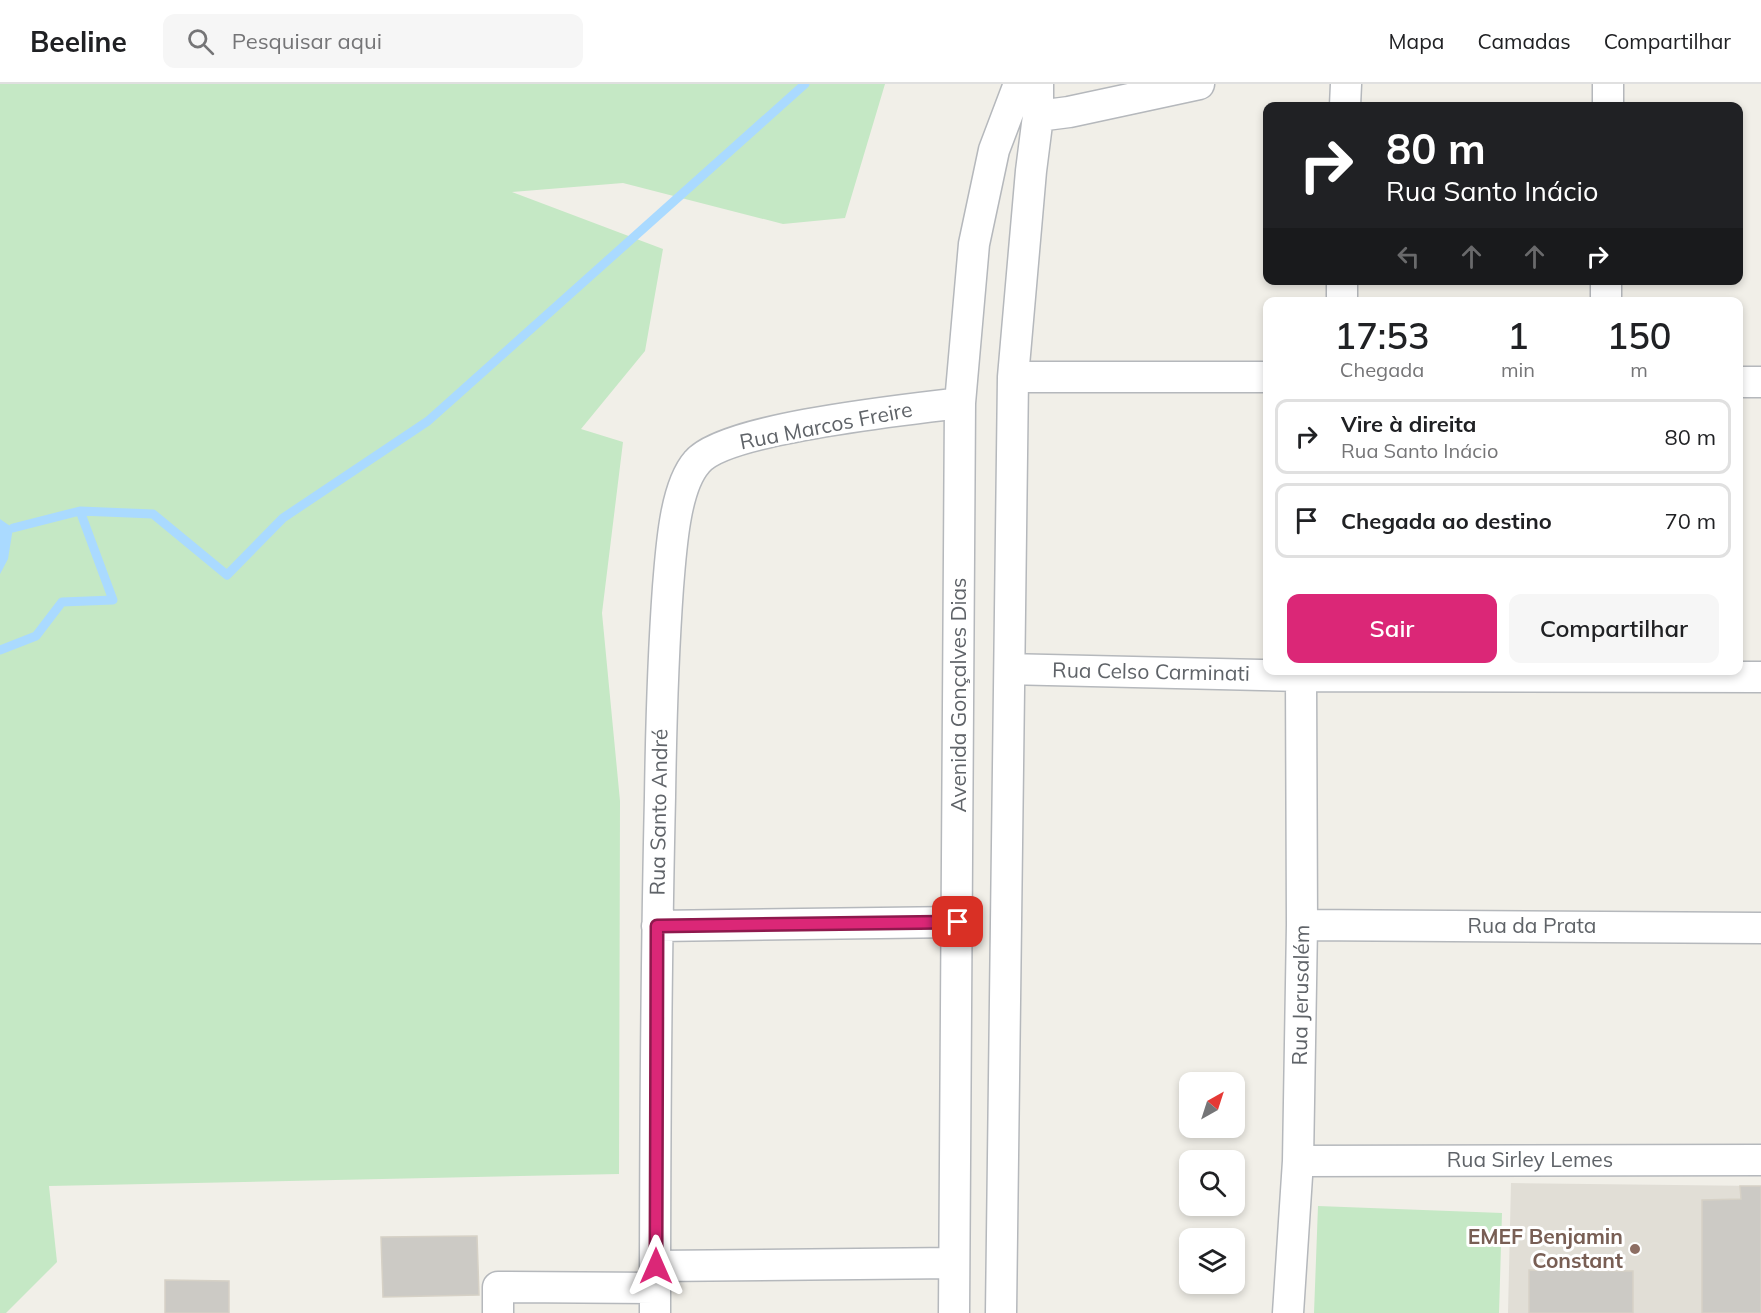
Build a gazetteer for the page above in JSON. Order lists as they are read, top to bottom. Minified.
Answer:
{"streets":{"street":["Rua Marcos Freire","Rua Celso Carminati","Avenida Gonçalves Dias","Rua Santo André","Rua da Prata","Rua Jerusalém","Rua Sirley Lemes"]},"crossings":[["Rua Marcos Freire","Avenida Gonçalves Dias"],["Rua Marcos Freire","Rua Santo André"],["Rua Celso Carminati","Rua Jerusalém"],["Rua da Prata","Rua Jerusalém"],["Rua Jerusalém","Rua Sirley Lemes"]],"places":["EMEF Benjamin Constant"],"north":"top right","page":{"header":"Beeline","search":"Pesquisar aqui","nav":["Mapa","Camadas","Compartilhar"],"turn":["80 m","Rua Santo Inácio"],"eta":["17:53","Chegada","1","min","150","m"],"list":[{"name":"Vire à direita","note":"Rua Santo Inácio","value":"80 m"},{"name":"Chegada ao destino","value":"70 m"}],"buttons":["Sair","Compartilhar"]}}
